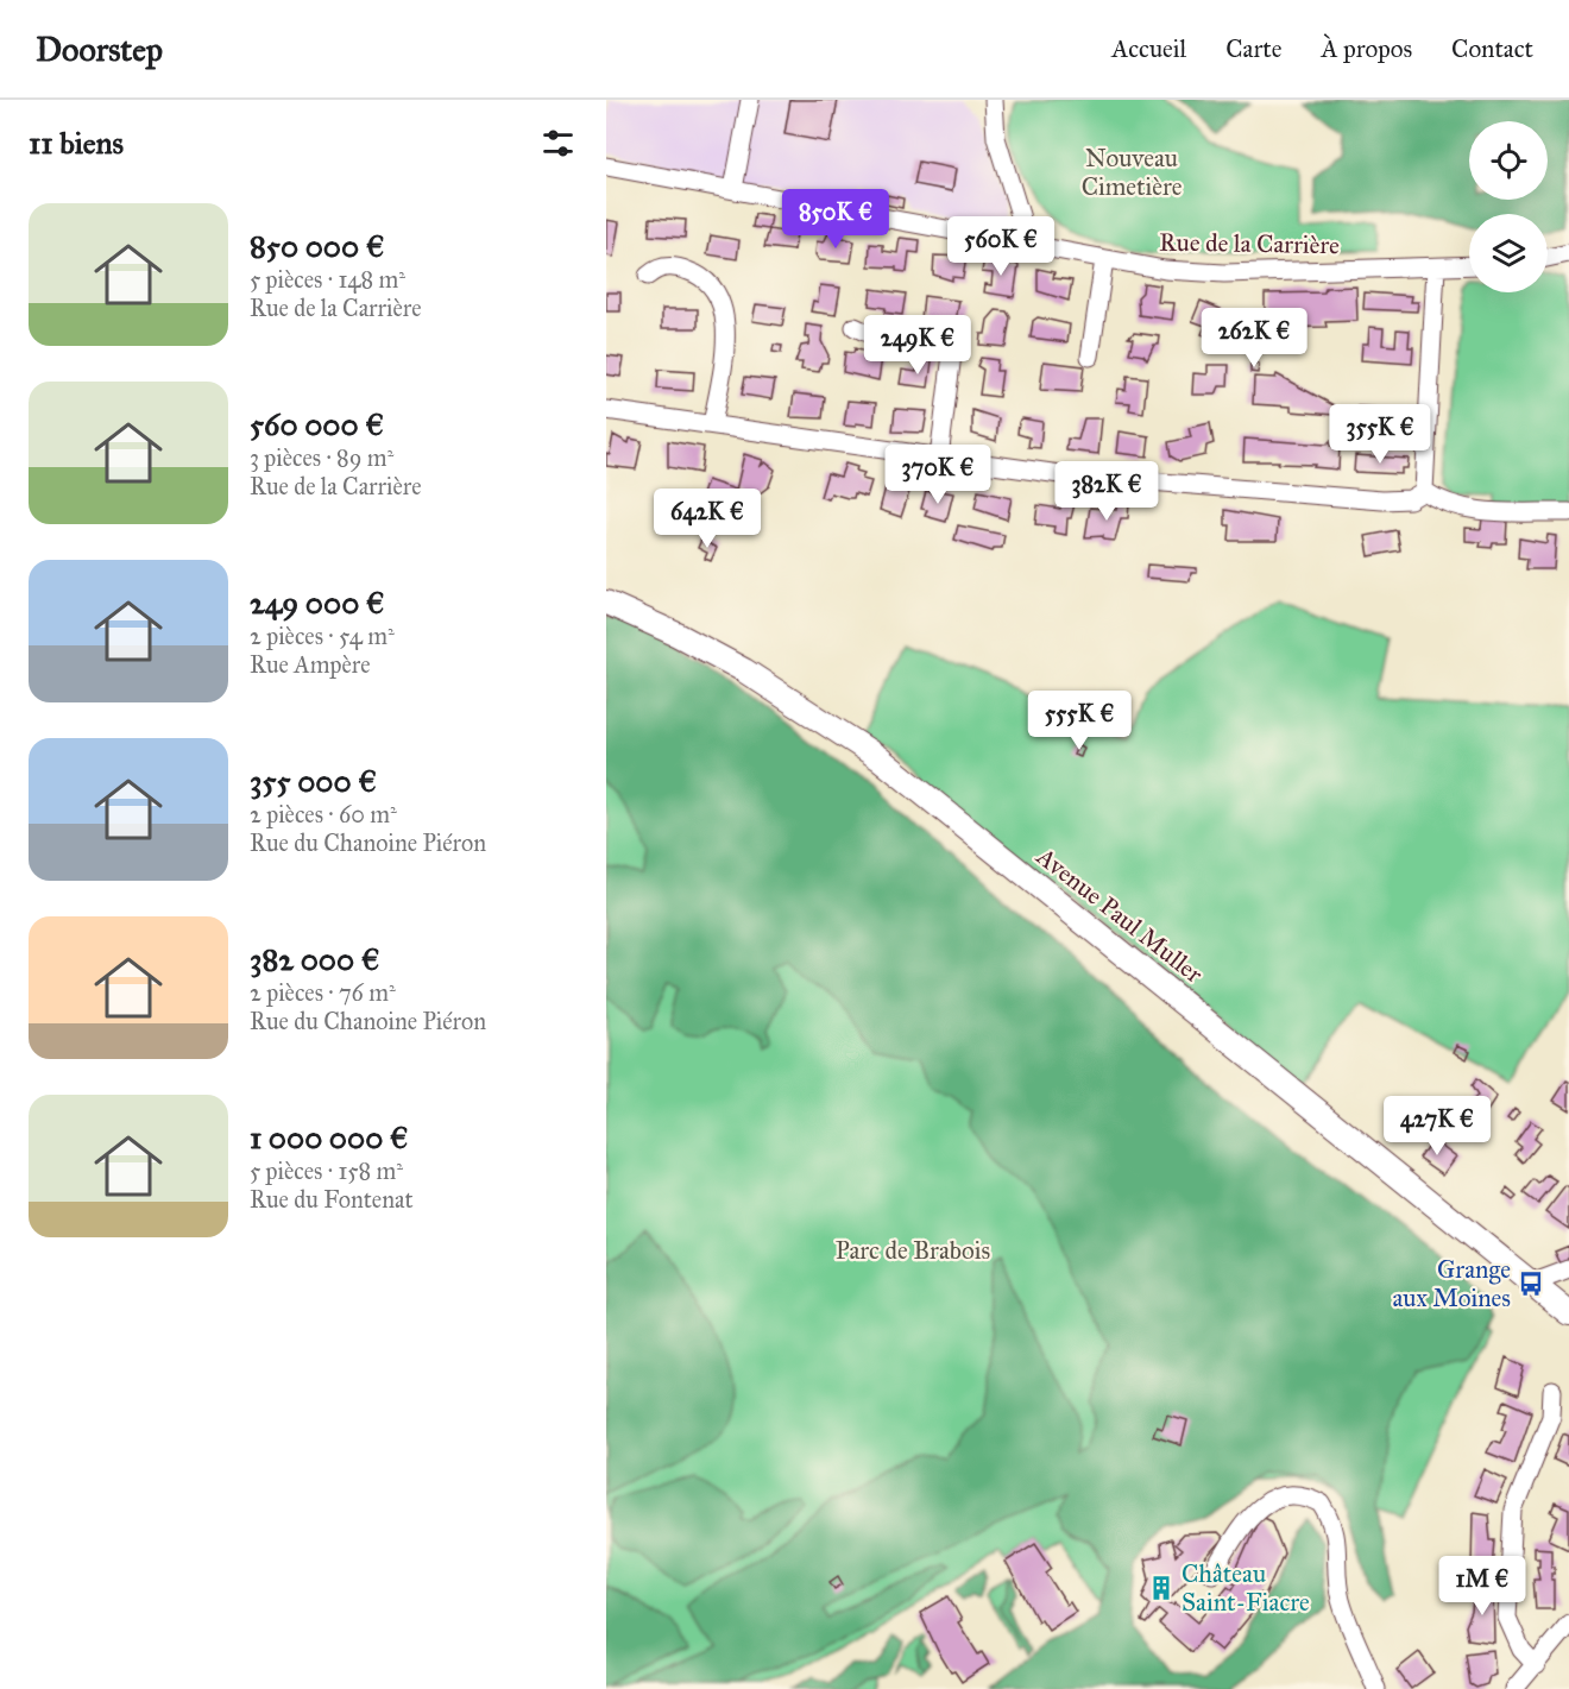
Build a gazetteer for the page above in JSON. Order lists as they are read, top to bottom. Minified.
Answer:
{"streets":{"main road":["Avenue Paul Muller"],"street":["Rue de la Carrière"]},"parks":["Nouveau Cimetière","Parc de Brabois"],"places":{"bus stop":["Grange aux Moines"],"building":["Château Saint-Fiacre"]},"page":{"header":"Doorstep","nav":["Accueil","Carte","À propos","Contact"],"heading":"11 biens","list":[{"name":"850 000 €","note":"5 pièces · 148 m² · Rue de la Carrière"},{"name":"560 000 €","note":"3 pièces · 89 m² · Rue de la Carrière"},{"name":"249 000 €","note":"2 pièces · 54 m² · Rue Ampère"},{"name":"355 000 €","note":"2 pièces · 60 m² · Rue du Chanoine Piéron"},{"name":"382 000 €","note":"2 pièces · 76 m² · Rue du Chanoine Piéron"},{"name":"1 000 000 €","note":"5 pièces · 158 m² · Rue du Fontenat"}],"price":["850K €","560K €","262K €","249K €","355K €","370K €","382K €","642K €","555K €","427K €","1M €"]}}
